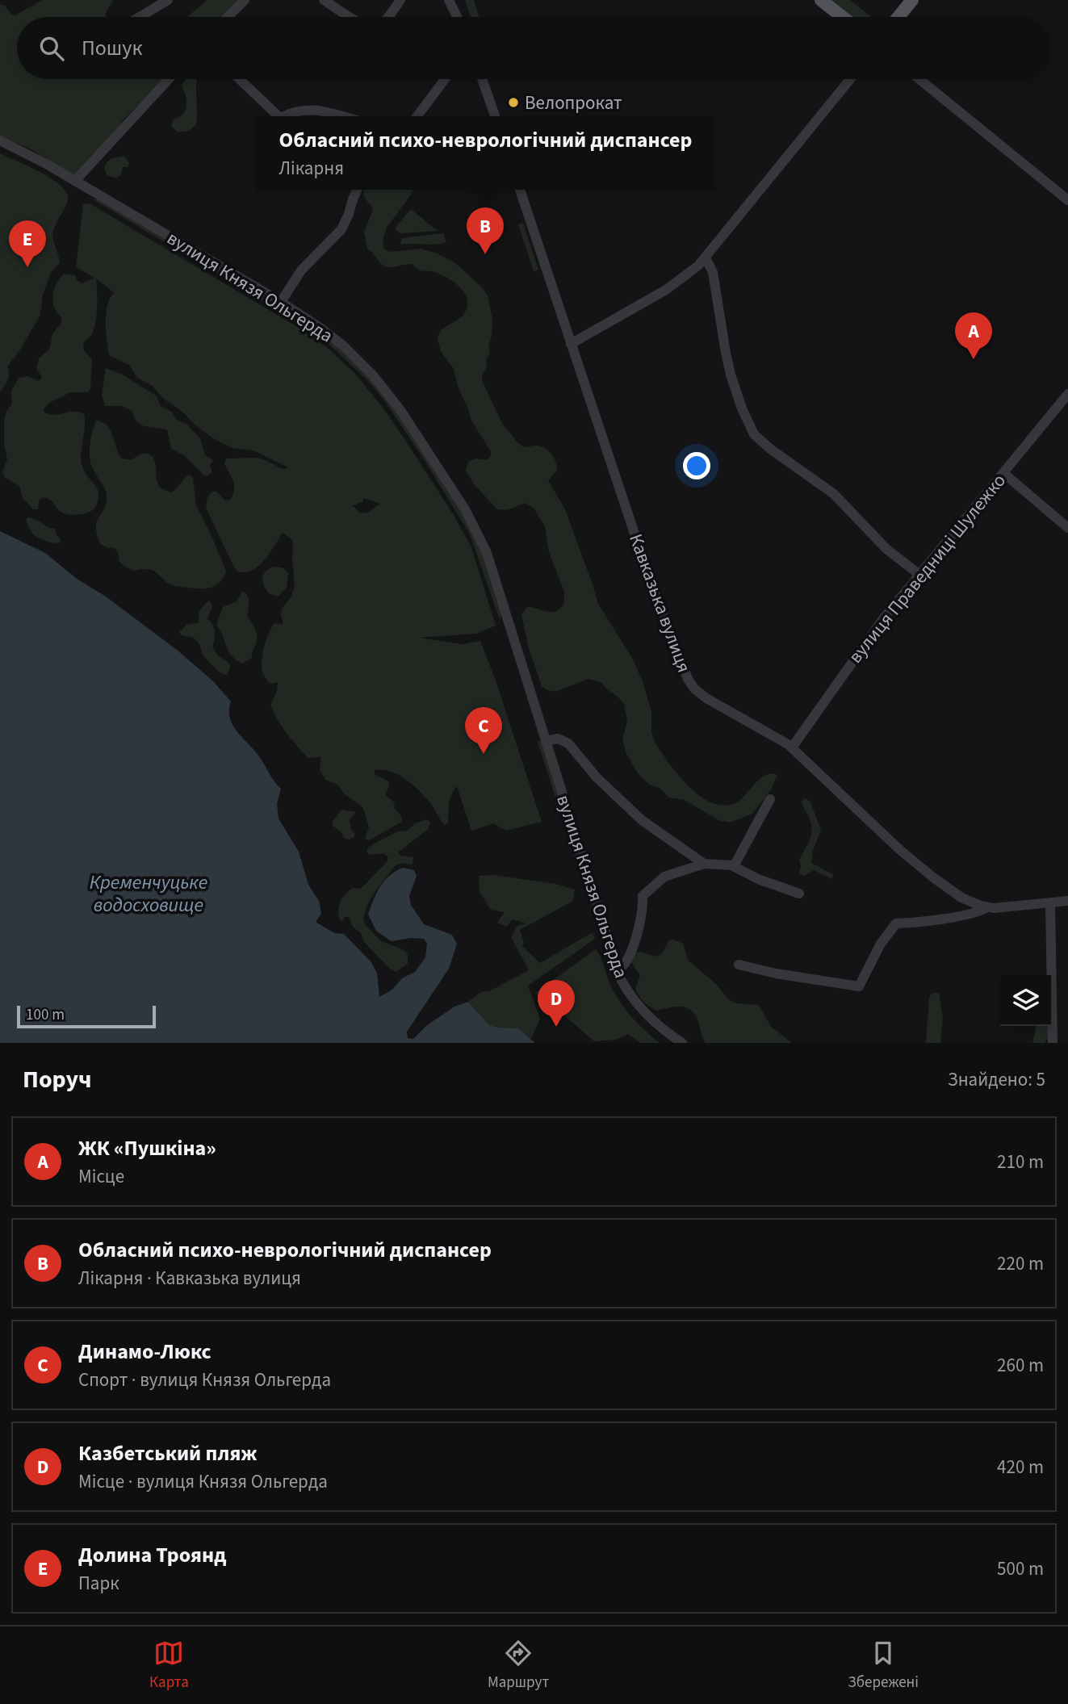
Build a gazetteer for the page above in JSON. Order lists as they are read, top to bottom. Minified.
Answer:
{"streets":{"street":["вулиця Князя Ольгерда","вулиця Праведниці Шулежко","Кавказька вулиця"]},"crossings":[["вулиця Праведниці Шулежко","Кавказька вулиця"]],"water":["Кременчуцьке водосховище"],"places":["Велопрокат"],"scale_bar":"100 m","page":{"search":"Пошук","popup":["Обласний психо-неврологічний диспансер","Лікарня"],"pins":["B","E","A","C","D"],"scale":"100 m","heading":["Поруч","Знайдено: 5"],"list":[{"mark":"A","name":"ЖК «Пушкіна»","note":"Місце","value":"210 m"},{"mark":"B","name":"Обласний психо-неврологічний диспансер","note":"Лікарня · Кавказька вулиця","value":"220 m"},{"mark":"C","name":"Динамо-Люкс","note":"Спорт · вулиця Князя Ольгерда","value":"260 m"},{"mark":"D","name":"Казбетський пляж","note":"Місце · вулиця Князя Ольгерда","value":"420 m"},{"mark":"E","name":"Долина Троянд","note":"Парк","value":"500 m"}],"nav":["Карта","Маршрут","Збережені"]}}
